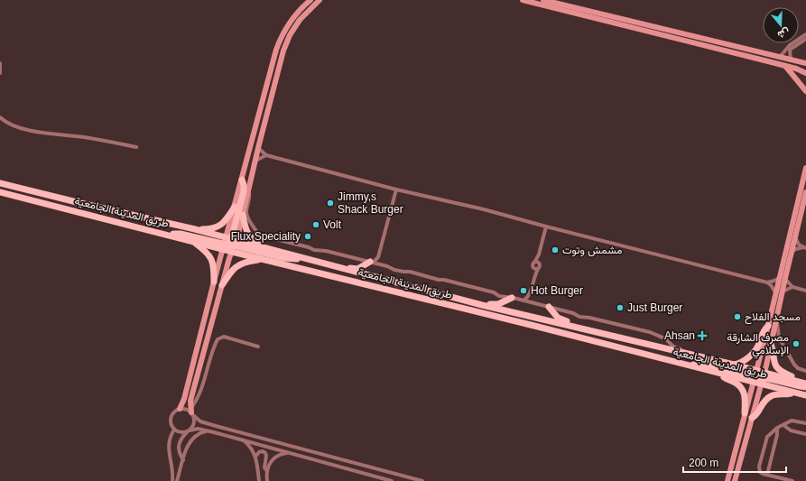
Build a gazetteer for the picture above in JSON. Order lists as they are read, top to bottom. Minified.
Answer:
{"streets":{"main road":["طريق المدينة الجامعية"]},"places":{"other":["Jimmy,s Shack Burger","Volt","Flux Speciality","مشمش وتوت","Hot Burger","Just Burger","مسجد الفلاح","مصرف الشارقة الإسلامي"],"health":["Ahsan"]},"scale_bar":"200 m","north":"bottom"}
